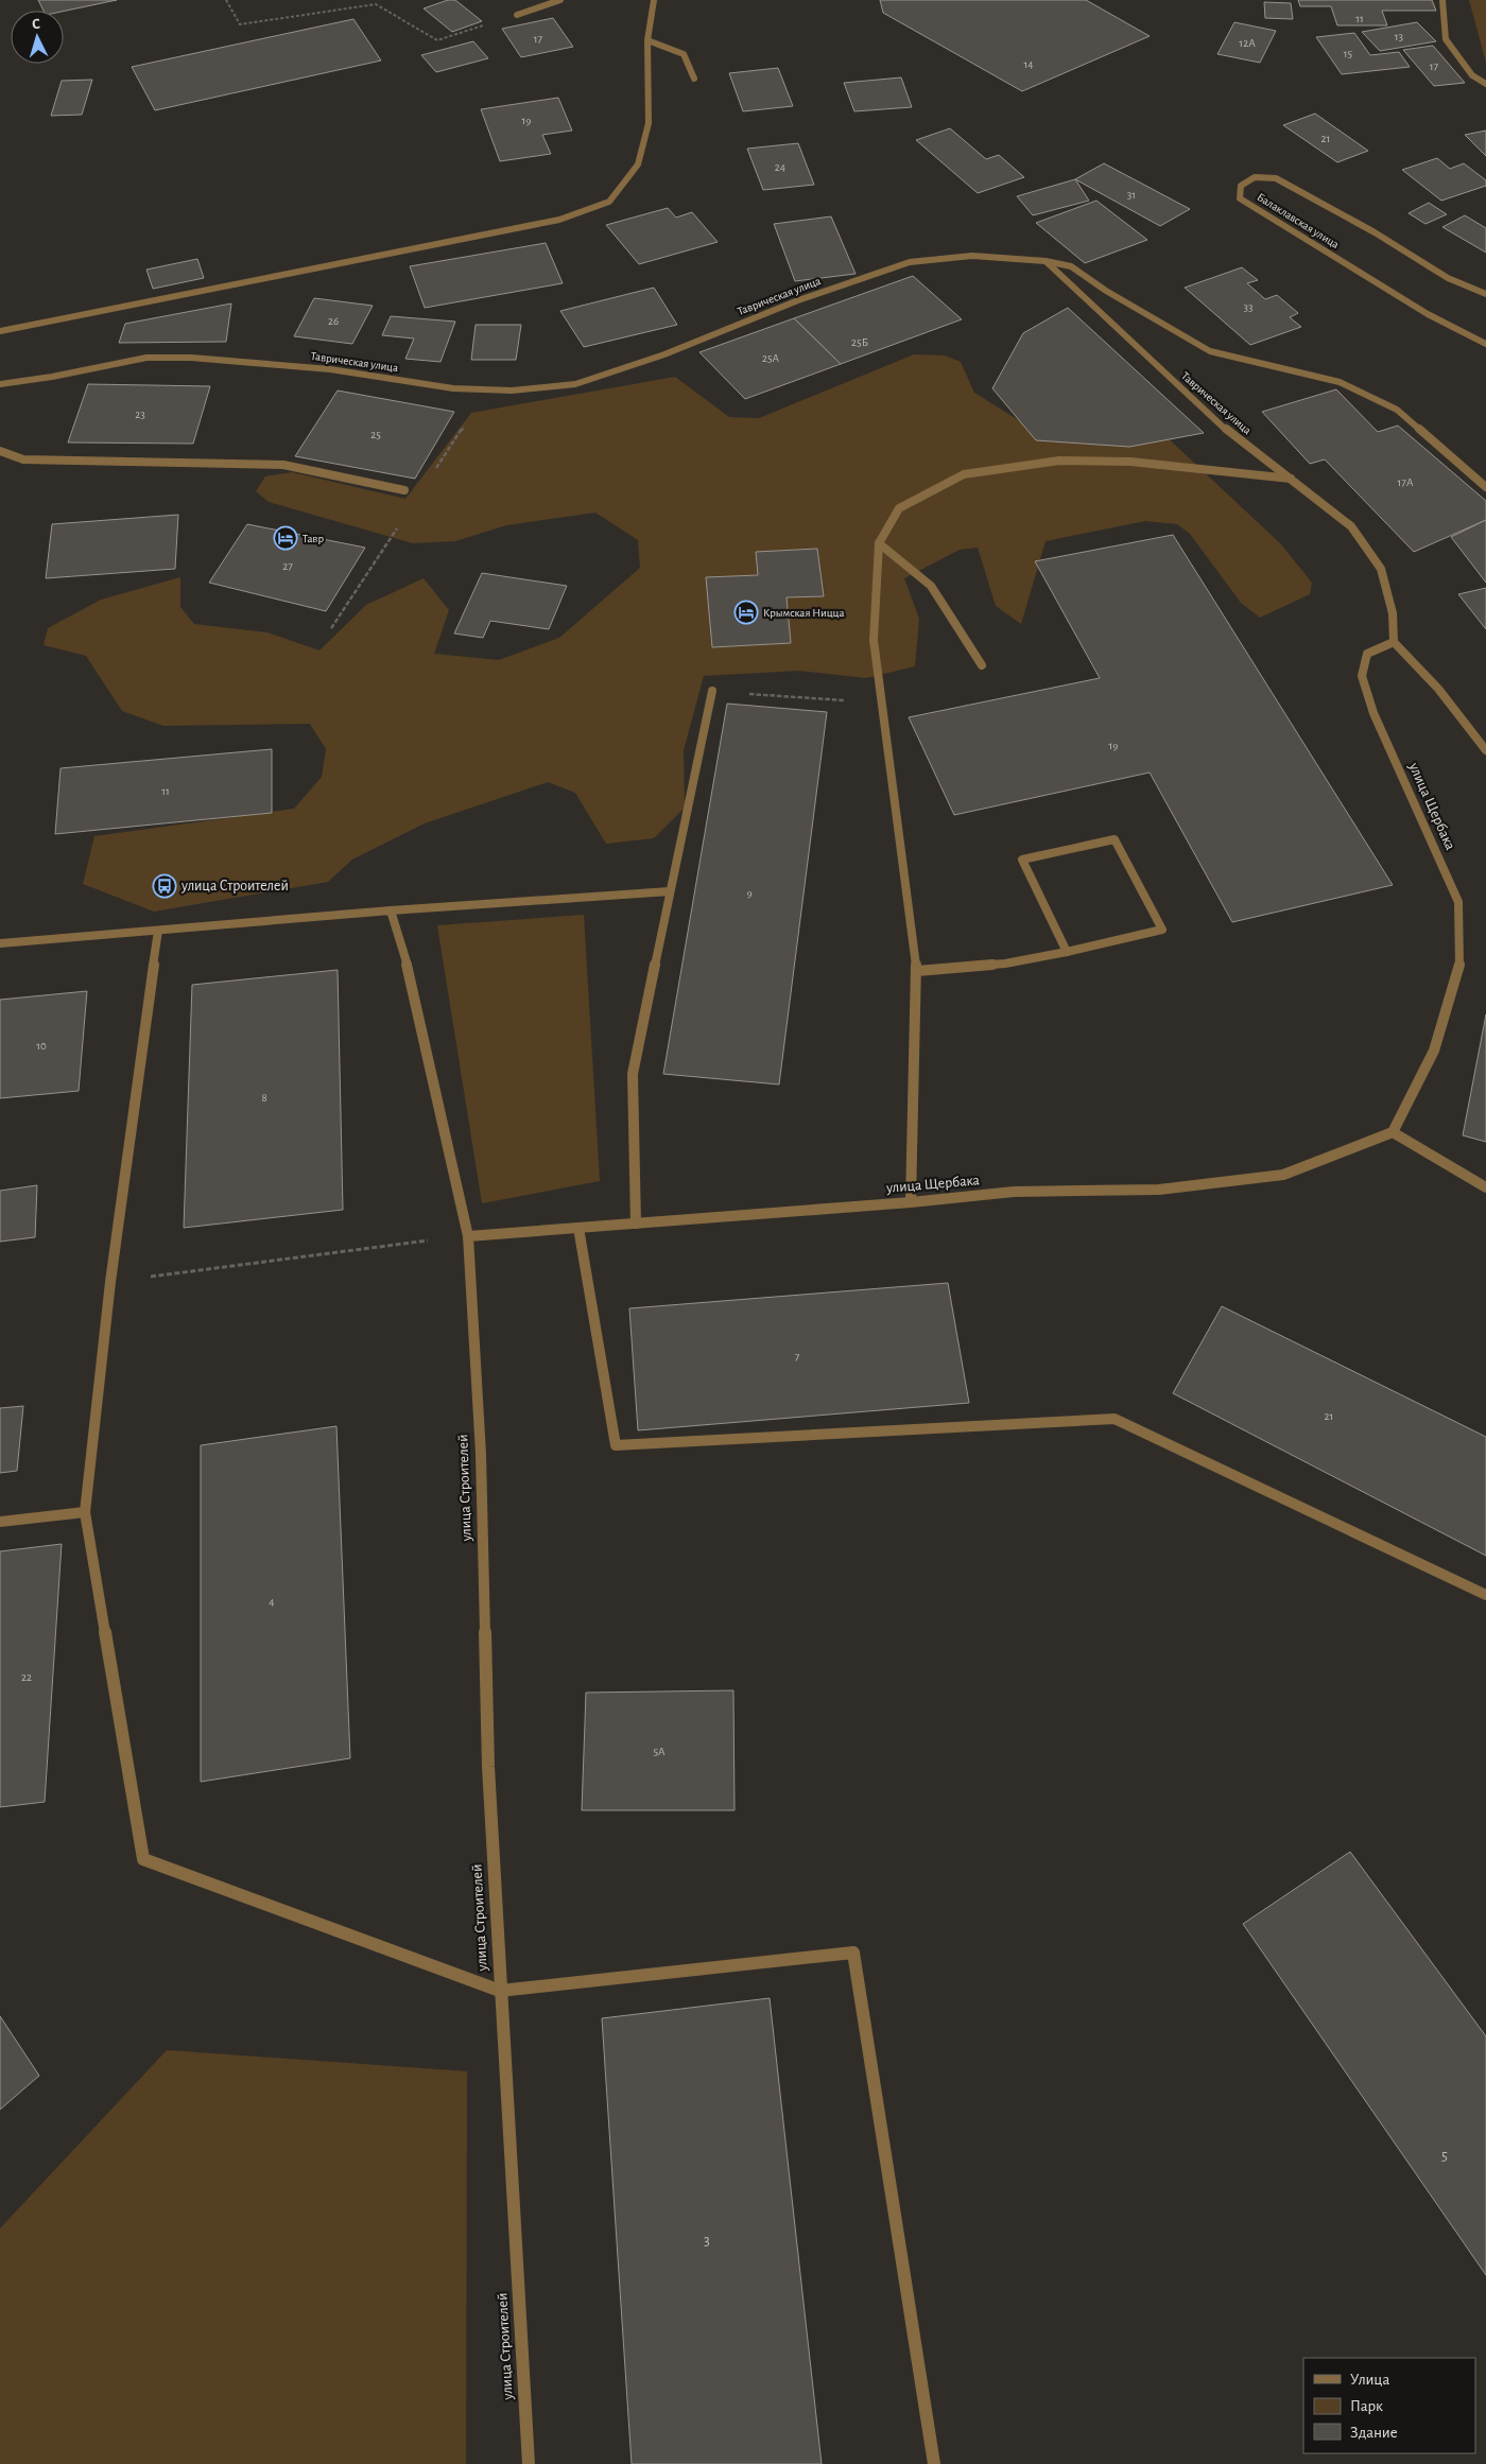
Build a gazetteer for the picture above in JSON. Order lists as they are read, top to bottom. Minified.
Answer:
{"streets":{"street":["Балаклавская улица","Таврическая улица","улица Щербака","улица Строителей"]},"crossings":[["Таврическая улица","улица Щербака"],["улица Щербака","улица Строителей"]],"places":{"hotel":["Тавр","Крымская Ницца"],"bus stop":["улица Строителей"]},"house_numbers":["11","13","17","12А","15","14","17","19","21","24","31","33","26","25Б","25А","23","25","17А","27","19","11","9","10","8","7","21","4","22","5А","5","3"],"legend":["Улица","Парк","Здание"],"north":"top"}
